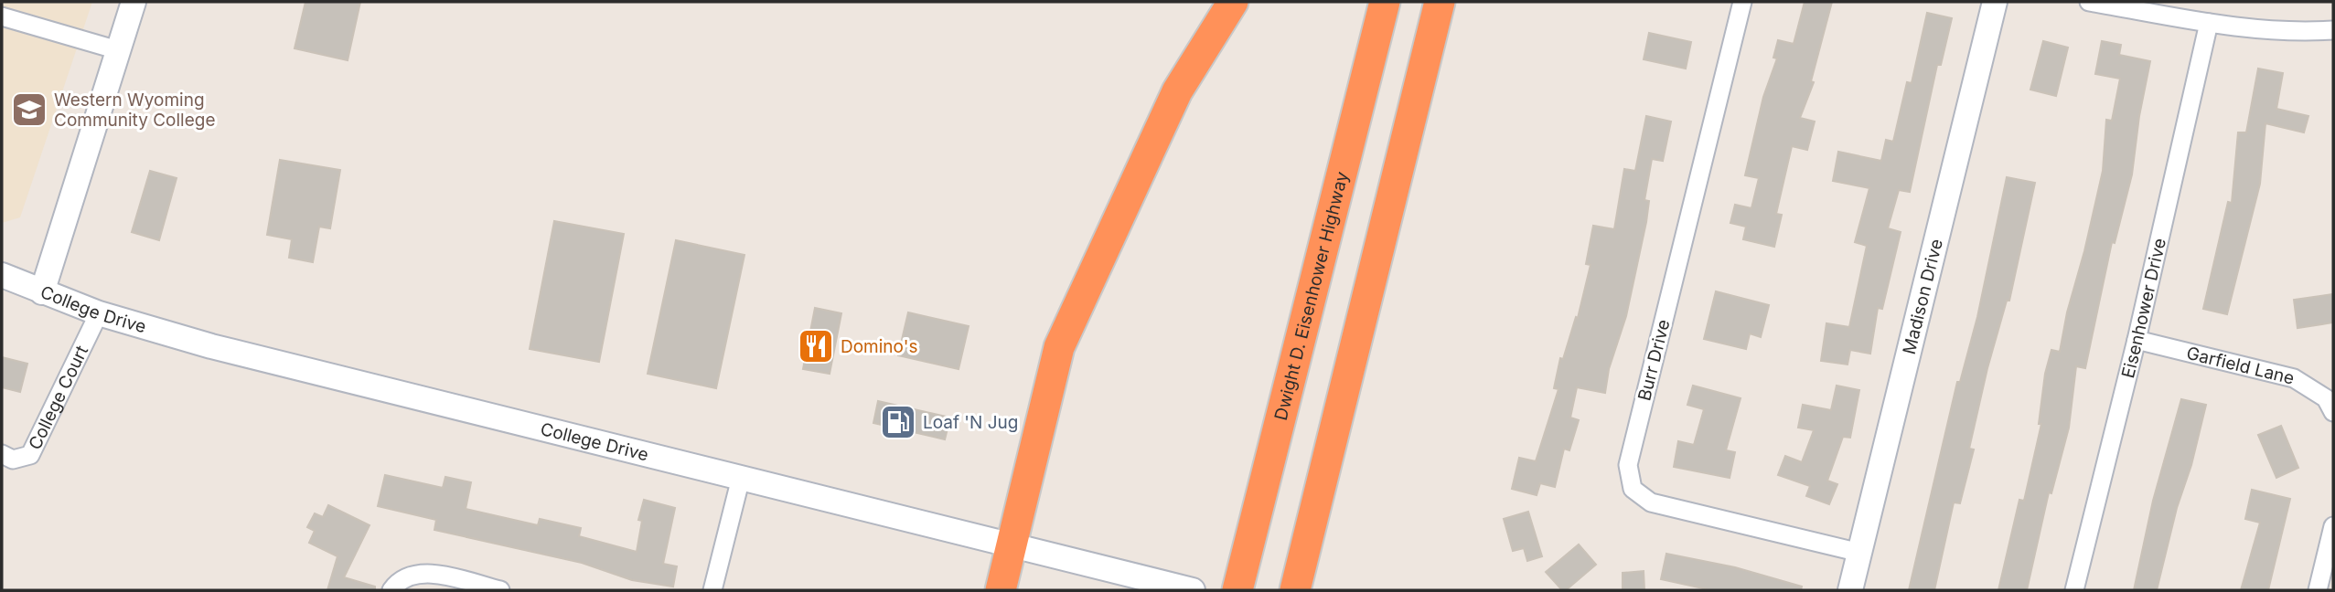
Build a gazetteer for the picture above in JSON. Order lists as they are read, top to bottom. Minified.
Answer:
{"streets":{"highway":["Dwight D. Eisenhower Highway"],"main road":["Madison Drive","College Drive"],"street":["Eisenhower Drive","Burr Drive","Garfield Lane","College Court"]},"crossings":[["Madison Drive","Burr Drive"],["Eisenhower Drive","Garfield Lane"],["College Drive","College Court"]],"places":{"school or university":["Western Wyoming Community College"],"restaurant":["Domino's"],"fuel station":["Loaf 'N Jug"]}}
